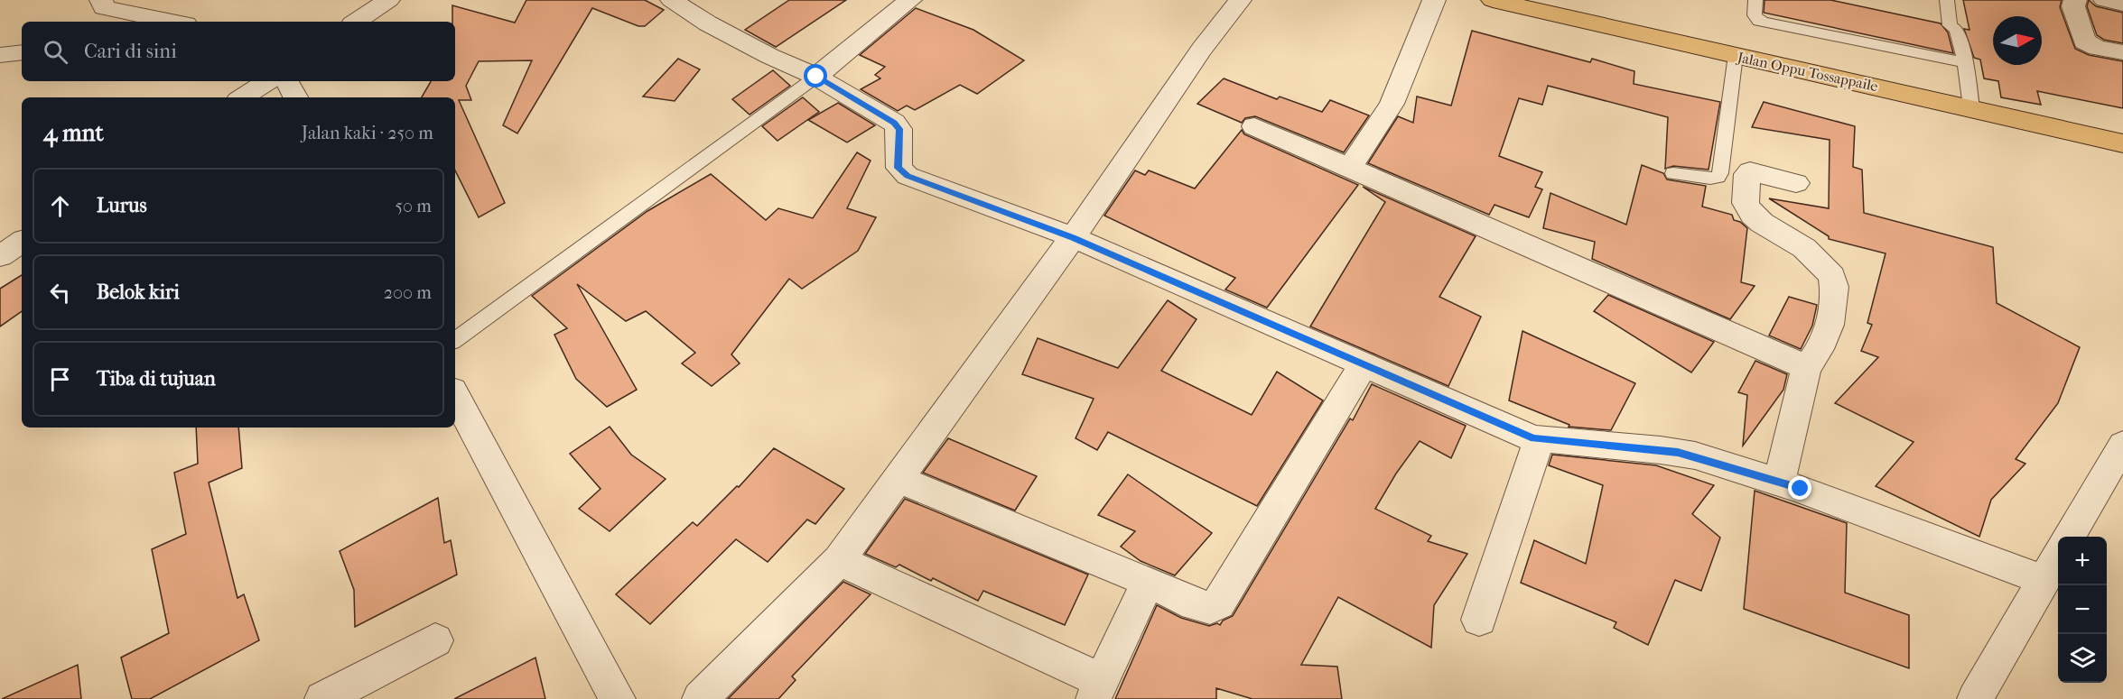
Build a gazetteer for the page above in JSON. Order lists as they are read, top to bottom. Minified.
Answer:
{"streets":{"main road":["Jalan Oppu Tossappaile"]},"north":"right","page":{"search":"Cari di sini","heading":["4 mnt","Jalan kaki · 250 m"],"list":[["Lurus","50 m"],["Belok kiri","200 m"],"Tiba di tujuan"],"map_buttons":["+","−"]}}
